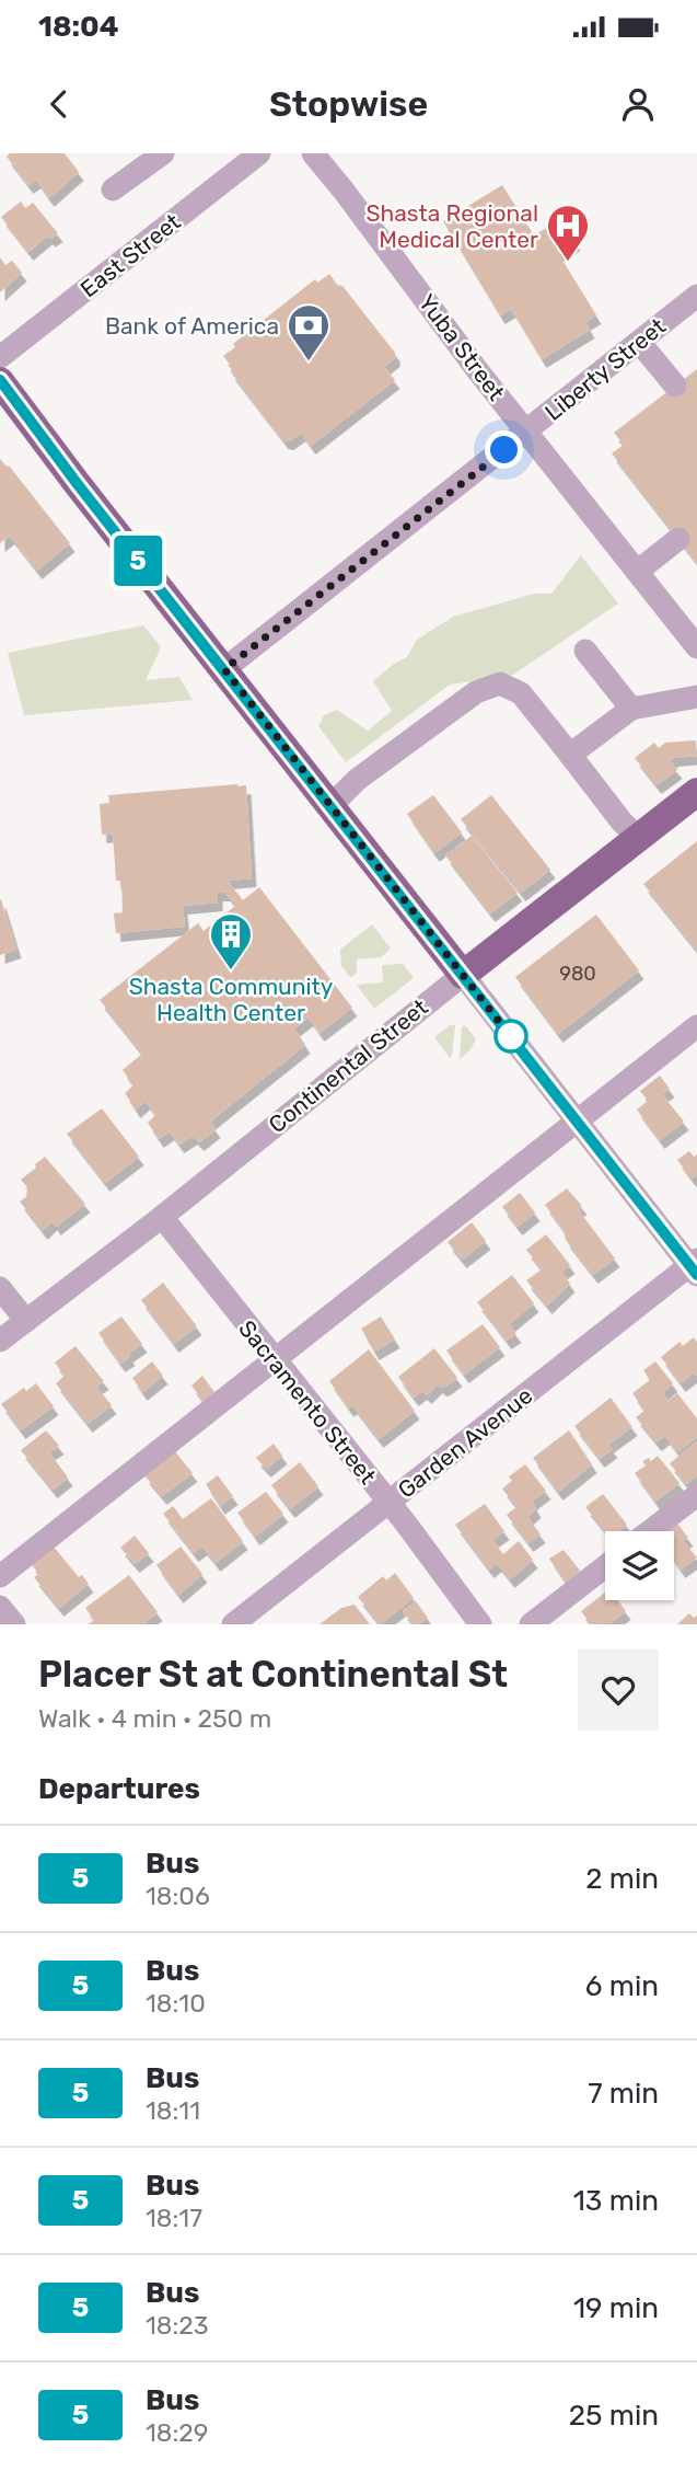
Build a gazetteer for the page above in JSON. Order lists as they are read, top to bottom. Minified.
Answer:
{"streets":{"main road":["Continental Street"],"street":["East Street","Yuba Street","Liberty Street","Sacramento Street","Garden Avenue"]},"crossings":[["Yuba Street","Liberty Street"],["Continental Street","Sacramento Street"],["Sacramento Street","Garden Avenue"]],"places":{"hospital":["Shasta Regional Medical Center"],"bank":["Bank of America"],"building":["Shasta Community Health Center"]},"lines":["bus line 5"],"house_numbers":["980"],"page":{"status":"18:04","header":"Stopwise","on_map":"5","heading":[["Placer St at Continental St","Walk · 4 min · 250 m"],"Departures"],"list":[{"mark":"5","name":"Bus","note":"18:06","value":"2 min"},{"mark":"5","name":"Bus","note":"18:10","value":"6 min"},{"mark":"5","name":"Bus","note":"18:11","value":"7 min"},{"mark":"5","name":"Bus","note":"18:17","value":"13 min"},{"mark":"5","name":"Bus","note":"18:23","value":"19 min"},{"mark":"5","name":"Bus","note":"18:29","value":"25 min"}]}}
